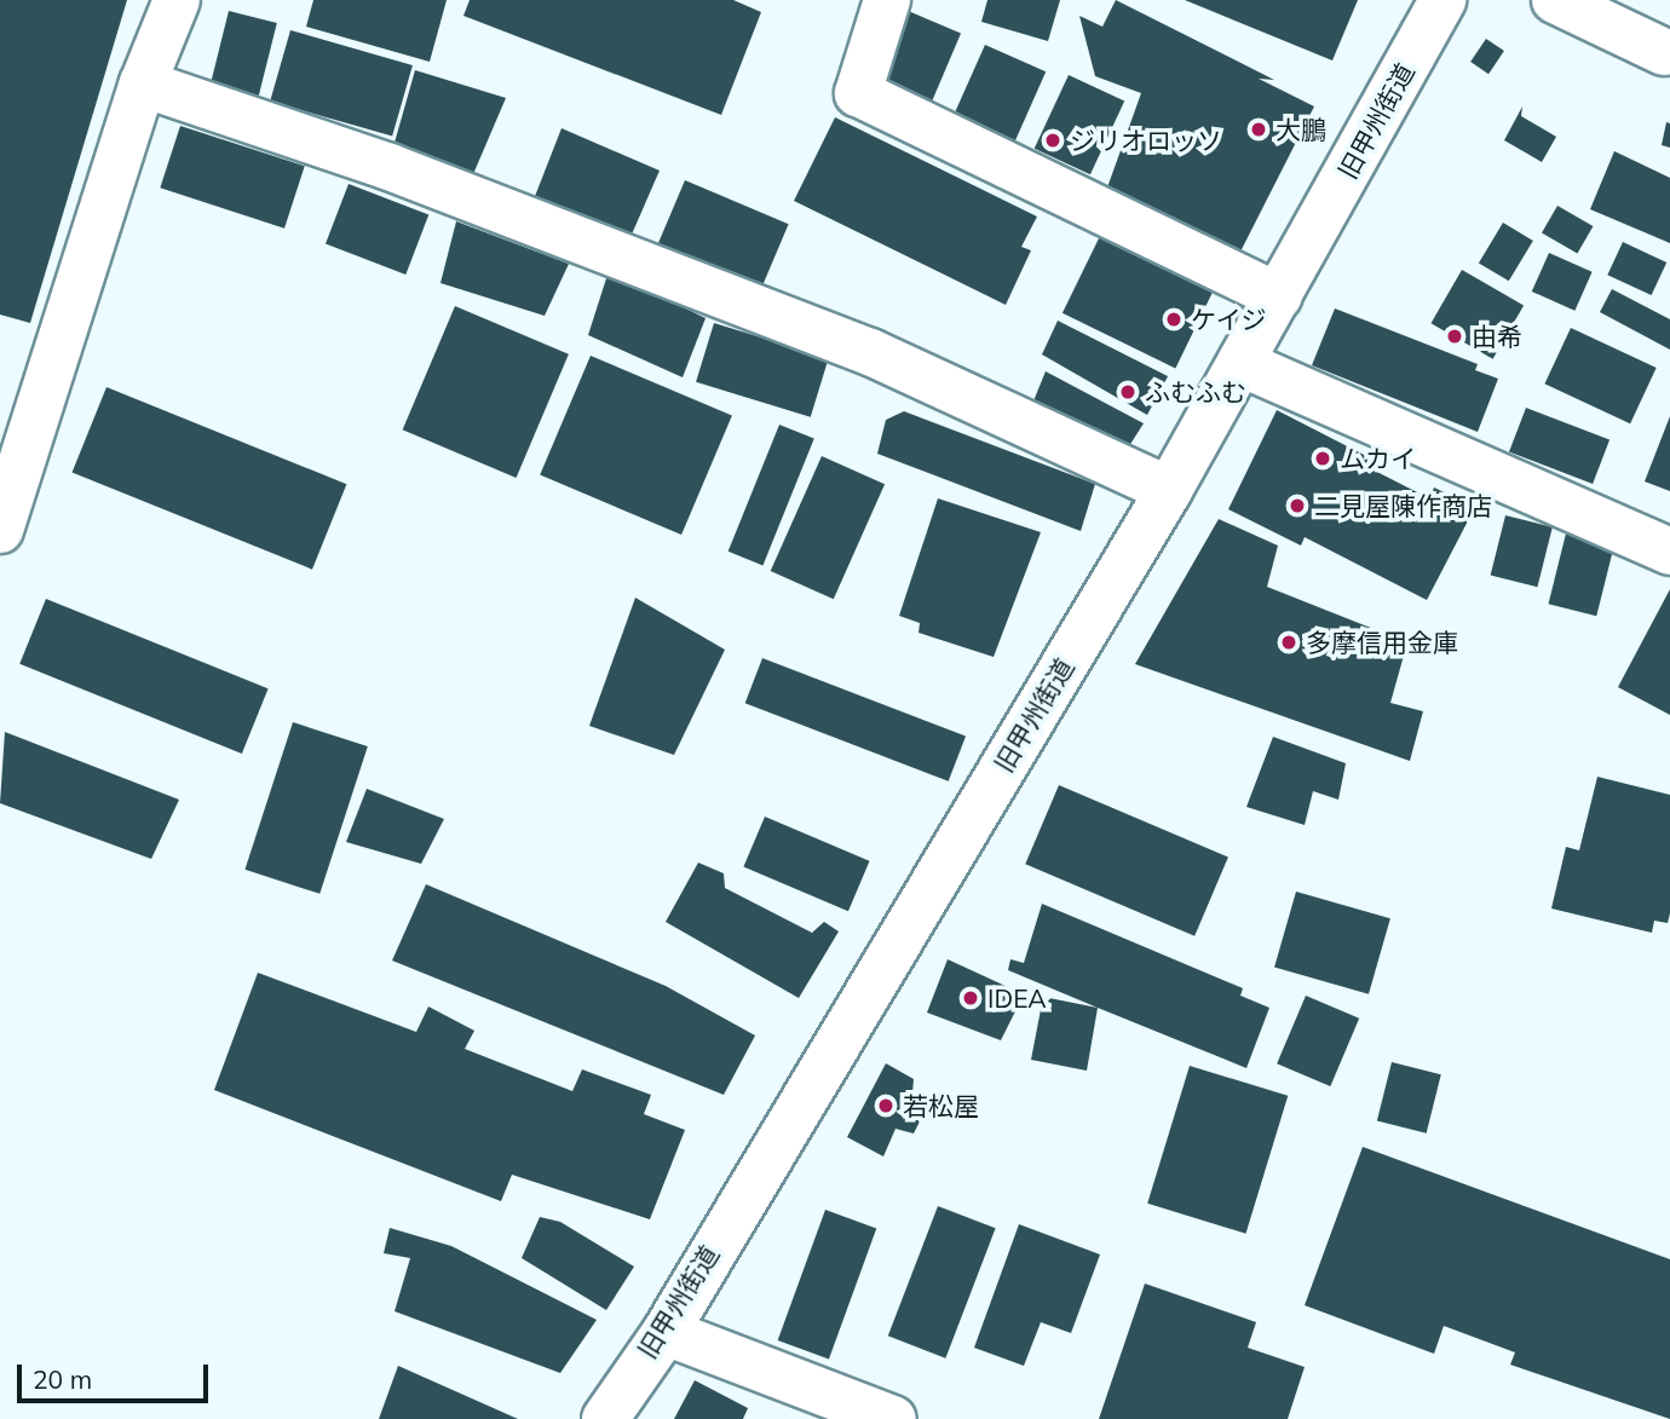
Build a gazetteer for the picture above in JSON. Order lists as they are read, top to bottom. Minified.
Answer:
{"streets":{"main road":["旧甲州街道"]},"places":["大鵬","ジリオロッソ","ケイジ","由希","ふむふむ","ムカイ","二見屋陳作商店","多摩信用金庫","IDEA","若松屋"],"scale_bar":"20 m"}
